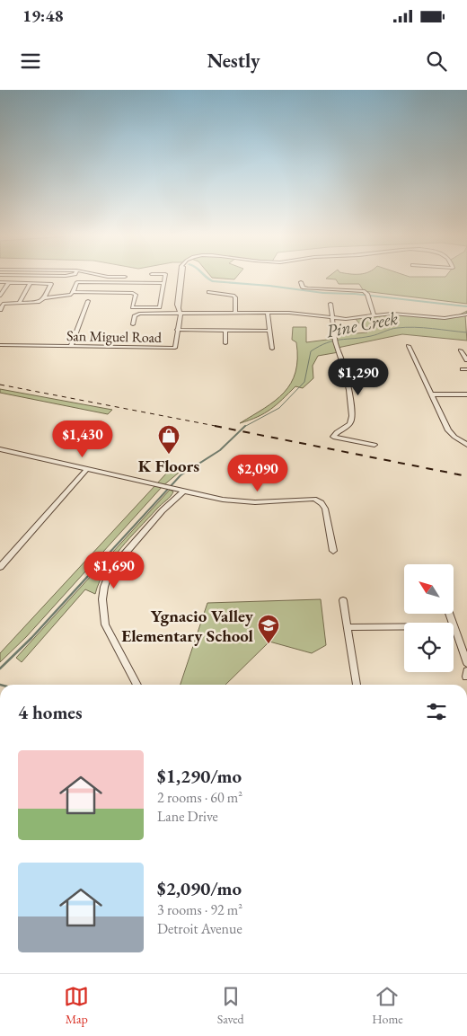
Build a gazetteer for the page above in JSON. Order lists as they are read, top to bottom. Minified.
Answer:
{"streets":{"street":["San Miguel Road"]},"water":["Pine Creek"],"places":{"shop":["K Floors"],"school or university":["Ygnacio Valley Elementary School"]},"north":"top left","page":{"status":"19:48","header":"Nestly","price":["$1,290","$1,430","$2,090","$1,690"],"heading":"4 homes","list":[{"name":"$1,290/mo","note":"2 rooms · 60 m² · Lane Drive"},{"name":"$2,090/mo","note":"3 rooms · 92 m² · Detroit Avenue"}],"tabs":["Map","Saved","Home"]}}
